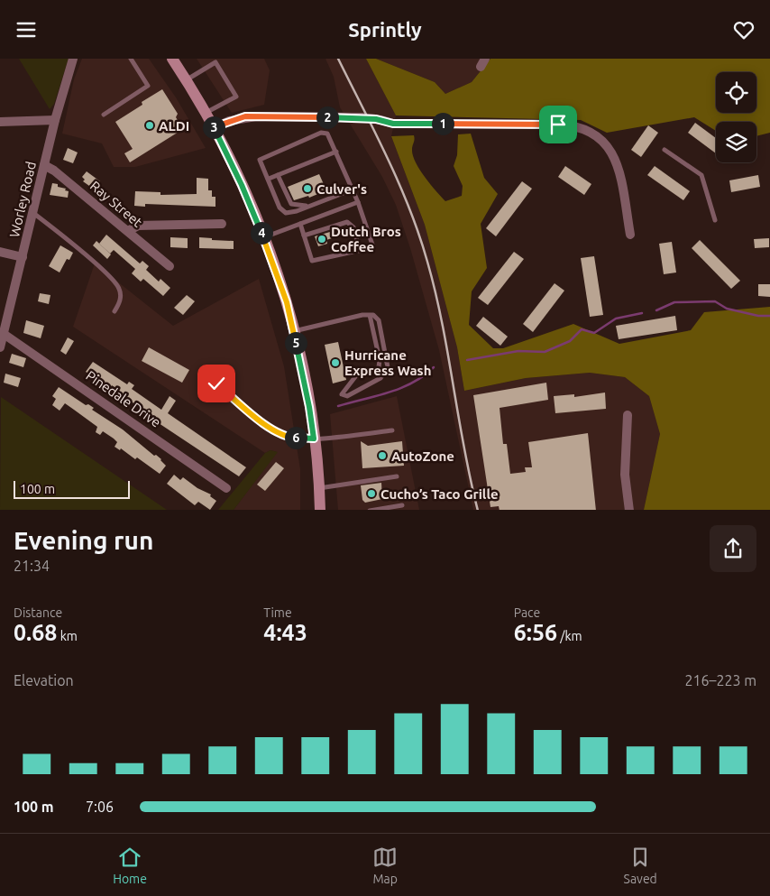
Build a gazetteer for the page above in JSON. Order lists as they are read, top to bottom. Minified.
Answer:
{"streets":{"street":["Worley Road","Ray Street","Pinedale Drive"]},"crossings":[["Worley Road","Ray Street"],["Worley Road","Pinedale Drive"]],"places":["ALDI","Culver's","Dutch Bros Coffee","Hurricane Express Wash","AutoZone","Cucho’s Taco Grille"],"scale_bar":"100 m","page":{"header":"Sprintly","pins":["2","1","3","4","5","6"],"scale":"100 m","heading":["Evening run","21:34"],"stats":[["Distance","0.68 km"],["Time","4:43"],["Pace","6:56 /km"]],"chart":["Elevation","216–223 m"],"list":[{"name":"100 m","note":"7:06"}],"tabs":["Home","Map","Saved"]}}
